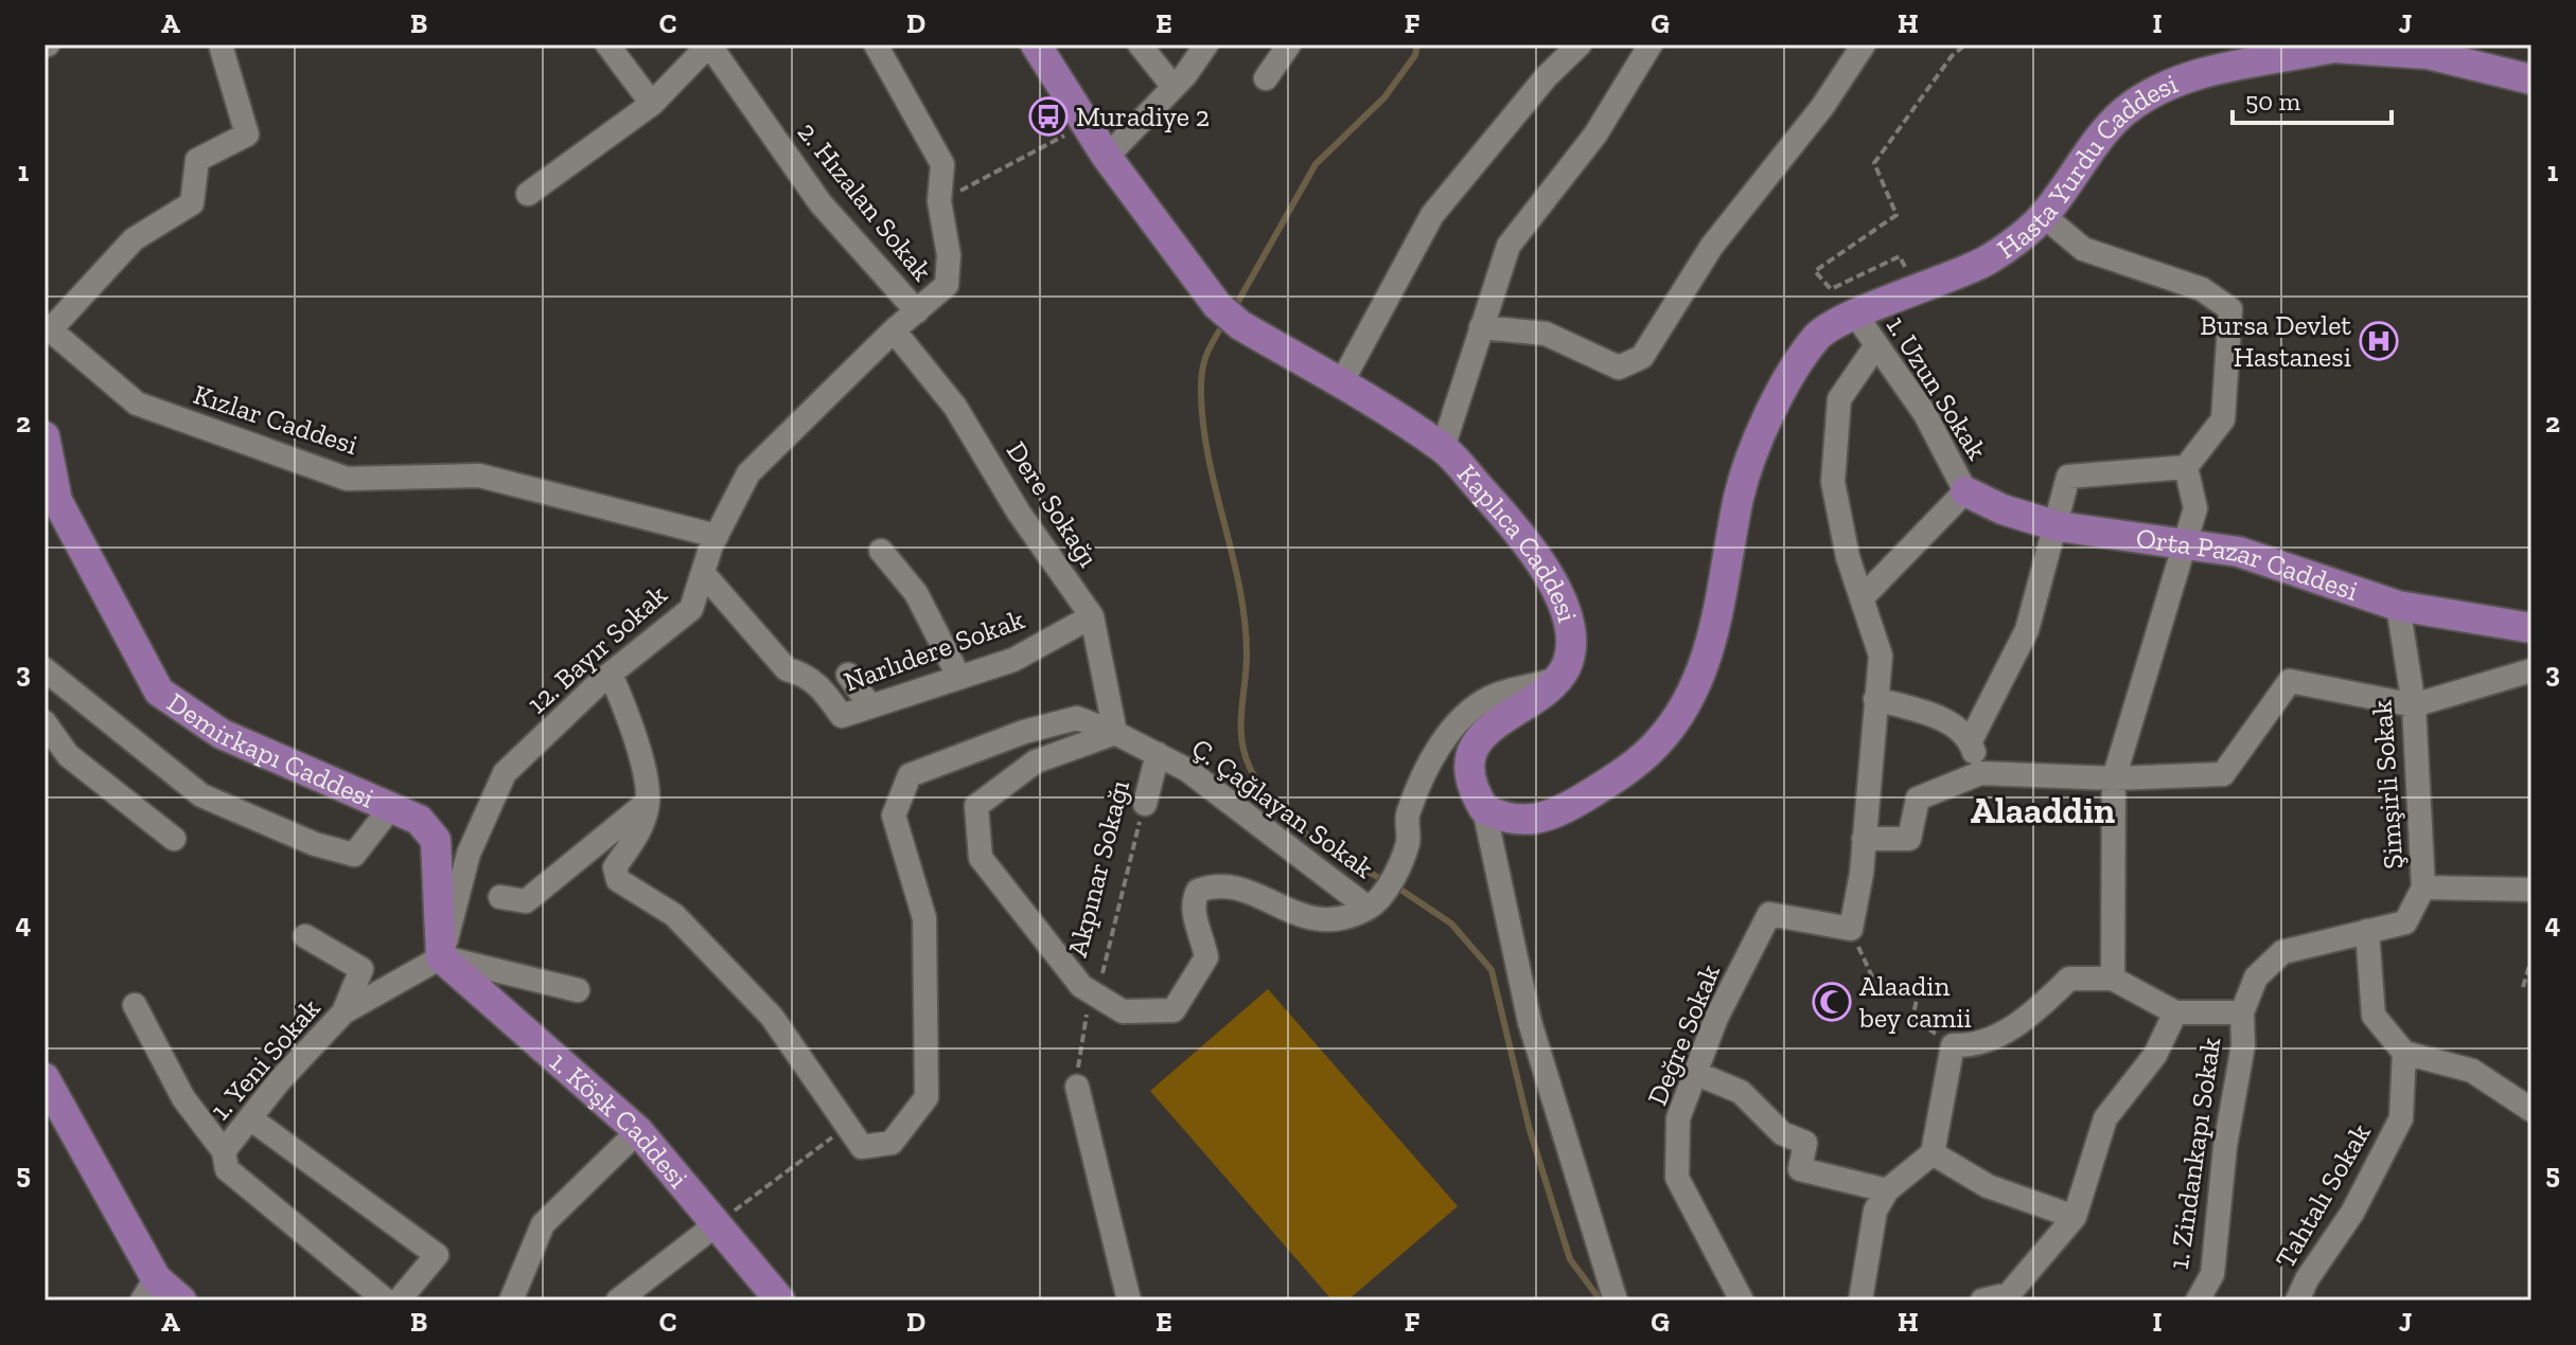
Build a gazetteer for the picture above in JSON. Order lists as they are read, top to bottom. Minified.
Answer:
{"streets":{"main road":["Hasta Yurdu Caddesi","Kaplıca Caddesi","Orta Pazar Caddesi","Demirkapı Caddesi","1. Köşk Caddesi"],"street":["2. Hızalan Sokak","1. Uzun Sokak","Kızlar Caddesi","Dere Sokağı","12. Bayır Sokak","Narlıdere Sokak","Şimşirli Sokak","Ç. Çağlayan Sokak","Akpınar Sokağı","Değre Sokak","1. Yeni Sokak","1. Zindankapı Sokak","Tahtalı Sokak"]},"crossings":[["Hasta Yurdu Caddesi","1. Uzun Sokak"],["2. Hızalan Sokak","12. Bayır Sokak"],["1. Uzun Sokak","Orta Pazar Caddesi"],["Kızlar Caddesi","12. Bayır Sokak"],["Dere Sokağı","12. Bayır Sokak"],["Dere Sokağı","Narlıdere Sokak"],["Dere Sokağı","Ç. Çağlayan Sokak"],["Orta Pazar Caddesi","Şimşirli Sokak"],["12. Bayır Sokak","Narlıdere Sokak"],["12. Bayır Sokak","Demirkapı Caddesi"],["12. Bayır Sokak","1. Yeni Sokak"],["12. Bayır Sokak","1. Köşk Caddesi"],["Demirkapı Caddesi","1. Yeni Sokak"],["Demirkapı Caddesi","1. Köşk Caddesi"],["Şimşirli Sokak","1. Zindankapı Sokak"],["Ç. Çağlayan Sokak","Akpınar Sokağı"],["1. Yeni Sokak","1. Köşk Caddesi"]],"districts":["Alaaddin"],"places":{"bus stop":["Muradiye 2"],"hospital":["Bursa Devlet Hastanesi"],"mosque":["Alaadin bey camii"]},"scale_bar":"50 m","grid":{"columns":["A","B","C","D","E","F","G","H","I","J"],"rows":["1","2","3","4","5"]}}
